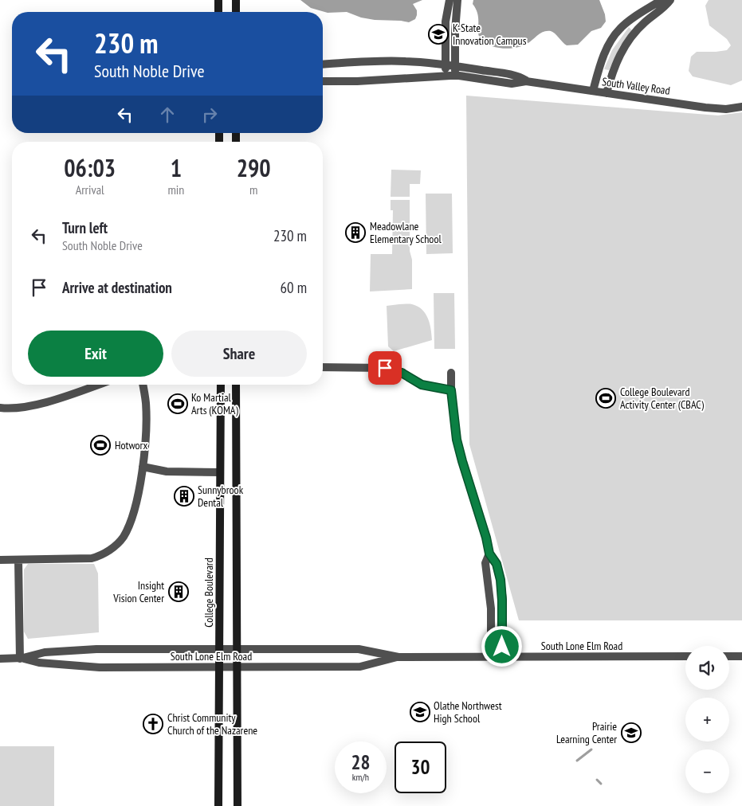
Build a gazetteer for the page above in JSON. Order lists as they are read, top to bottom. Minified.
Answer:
{"streets":{"main road":["College Boulevard"],"street":["South Valley Road","South Lone Elm Road"]},"crossings":[["College Boulevard","South Lone Elm Road"]],"places":{"school or university":["K-State Innovation Campus","Olathe Northwest High School","Prairie Learning Center"],"building":["Meadowlane Elementary School","Sunnybrook Dental","Insight Vision Center"],"sports":["College Boulevard Activity Center (CBAC)","Ko Martial Arts (KOMA)","Hotworx"],"church":["Christ Community Church of the Nazarene"]},"page":{"turn":["230 m","South Noble Drive"],"eta":["06:03","Arrival","1","min","290","m"],"list":[{"name":"Turn left","note":"South Noble Drive","value":"230 m"},{"name":"Arrive at destination","value":"60 m"}],"buttons":["Exit","Share"],"map_buttons":["+","−"],"speed":"28 km/h","limit":"30"}}
